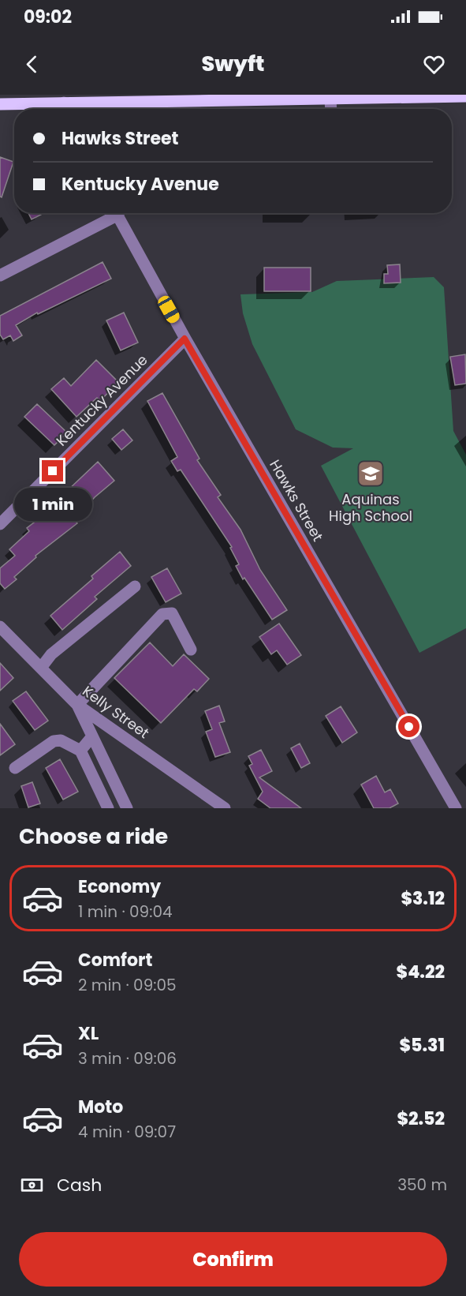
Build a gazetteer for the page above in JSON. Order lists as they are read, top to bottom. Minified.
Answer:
{"streets":{"street":["Kentucky Avenue","Hawks Street","Kelly Street"]},"crossings":[["Kentucky Avenue","Hawks Street"]],"places":{"school or university":["Aquinas High School"]},"page":{"status":"09:02","header":"Swyft","banner":["Hawks Street","Kentucky Avenue"],"bubble":"1 min","heading":"Choose a ride","list":[{"name":"Economy","note":"1 min · 09:04","value":"$3.12"},{"name":"Comfort","note":"2 min · 09:05","value":"$4.22"},{"name":"XL","note":"3 min · 09:06","value":"$5.31"},{"name":"Moto","note":"4 min · 09:07","value":"$2.52"}],"pay":["Cash","350 m"],"buttons":"Confirm"}}
